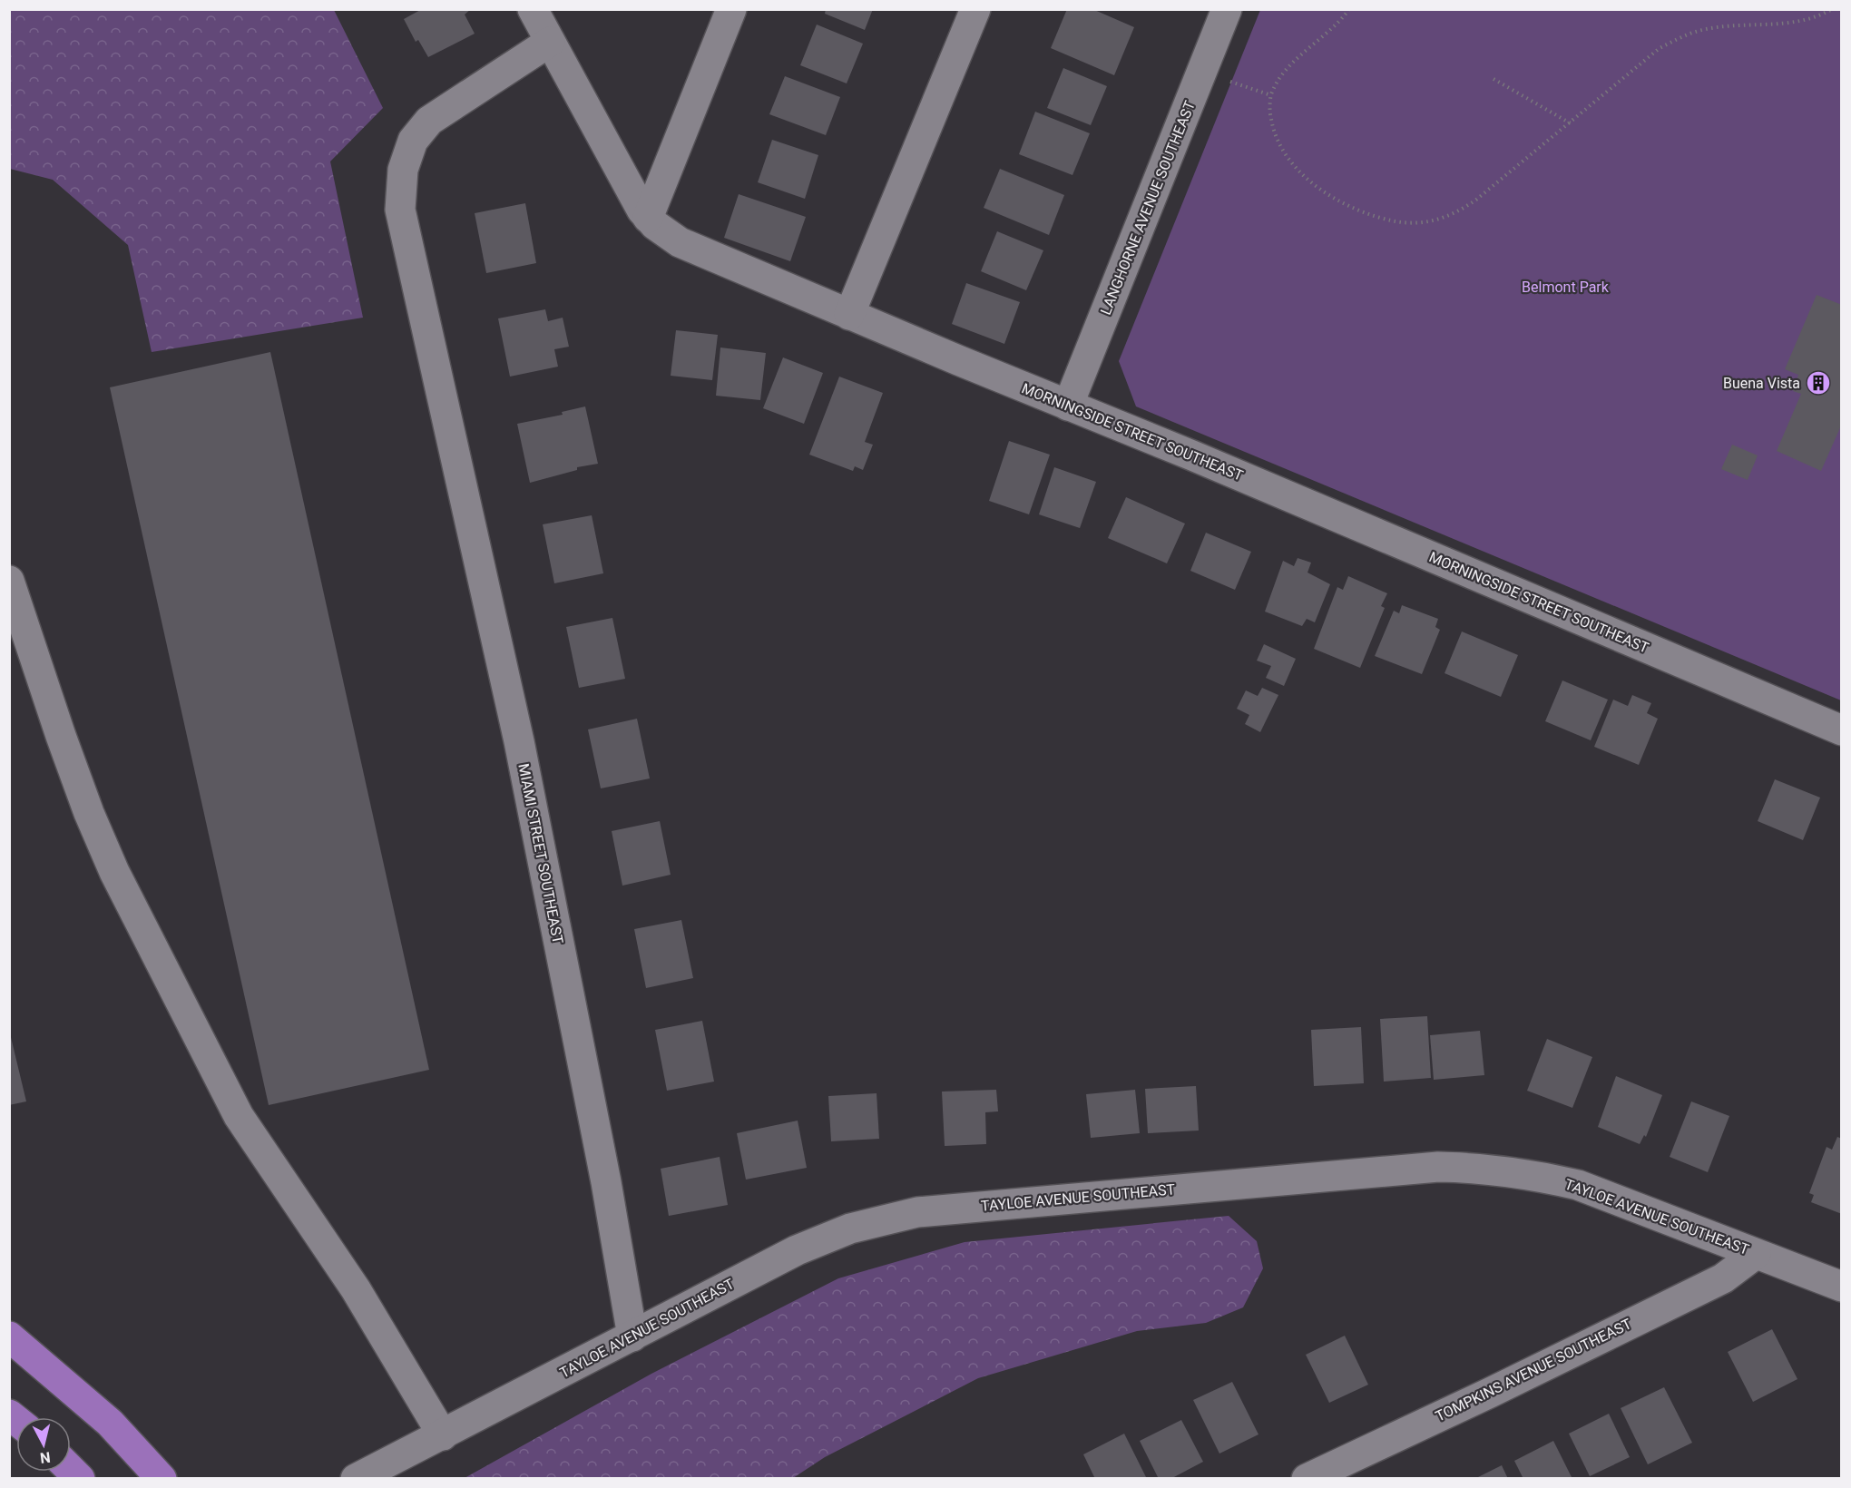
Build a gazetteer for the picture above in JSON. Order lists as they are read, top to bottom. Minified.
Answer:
{"streets":{"street":["LANGHORNE AVENUE SOUTHEAST","MORNINGSIDE STREET SOUTHEAST","MIAMI STREET SOUTHEAST","TAYLOE AVENUE SOUTHEAST","TOMPKINS AVENUE SOUTHEAST"]},"crossings":[["LANGHORNE AVENUE SOUTHEAST","MORNINGSIDE STREET SOUTHEAST"],["MORNINGSIDE STREET SOUTHEAST","MIAMI STREET SOUTHEAST"],["MIAMI STREET SOUTHEAST","TAYLOE AVENUE SOUTHEAST"],["TAYLOE AVENUE SOUTHEAST","TOMPKINS AVENUE SOUTHEAST"]],"parks":["Belmont Park"],"places":{"building":["Buena Vista"]},"north":"bottom"}
